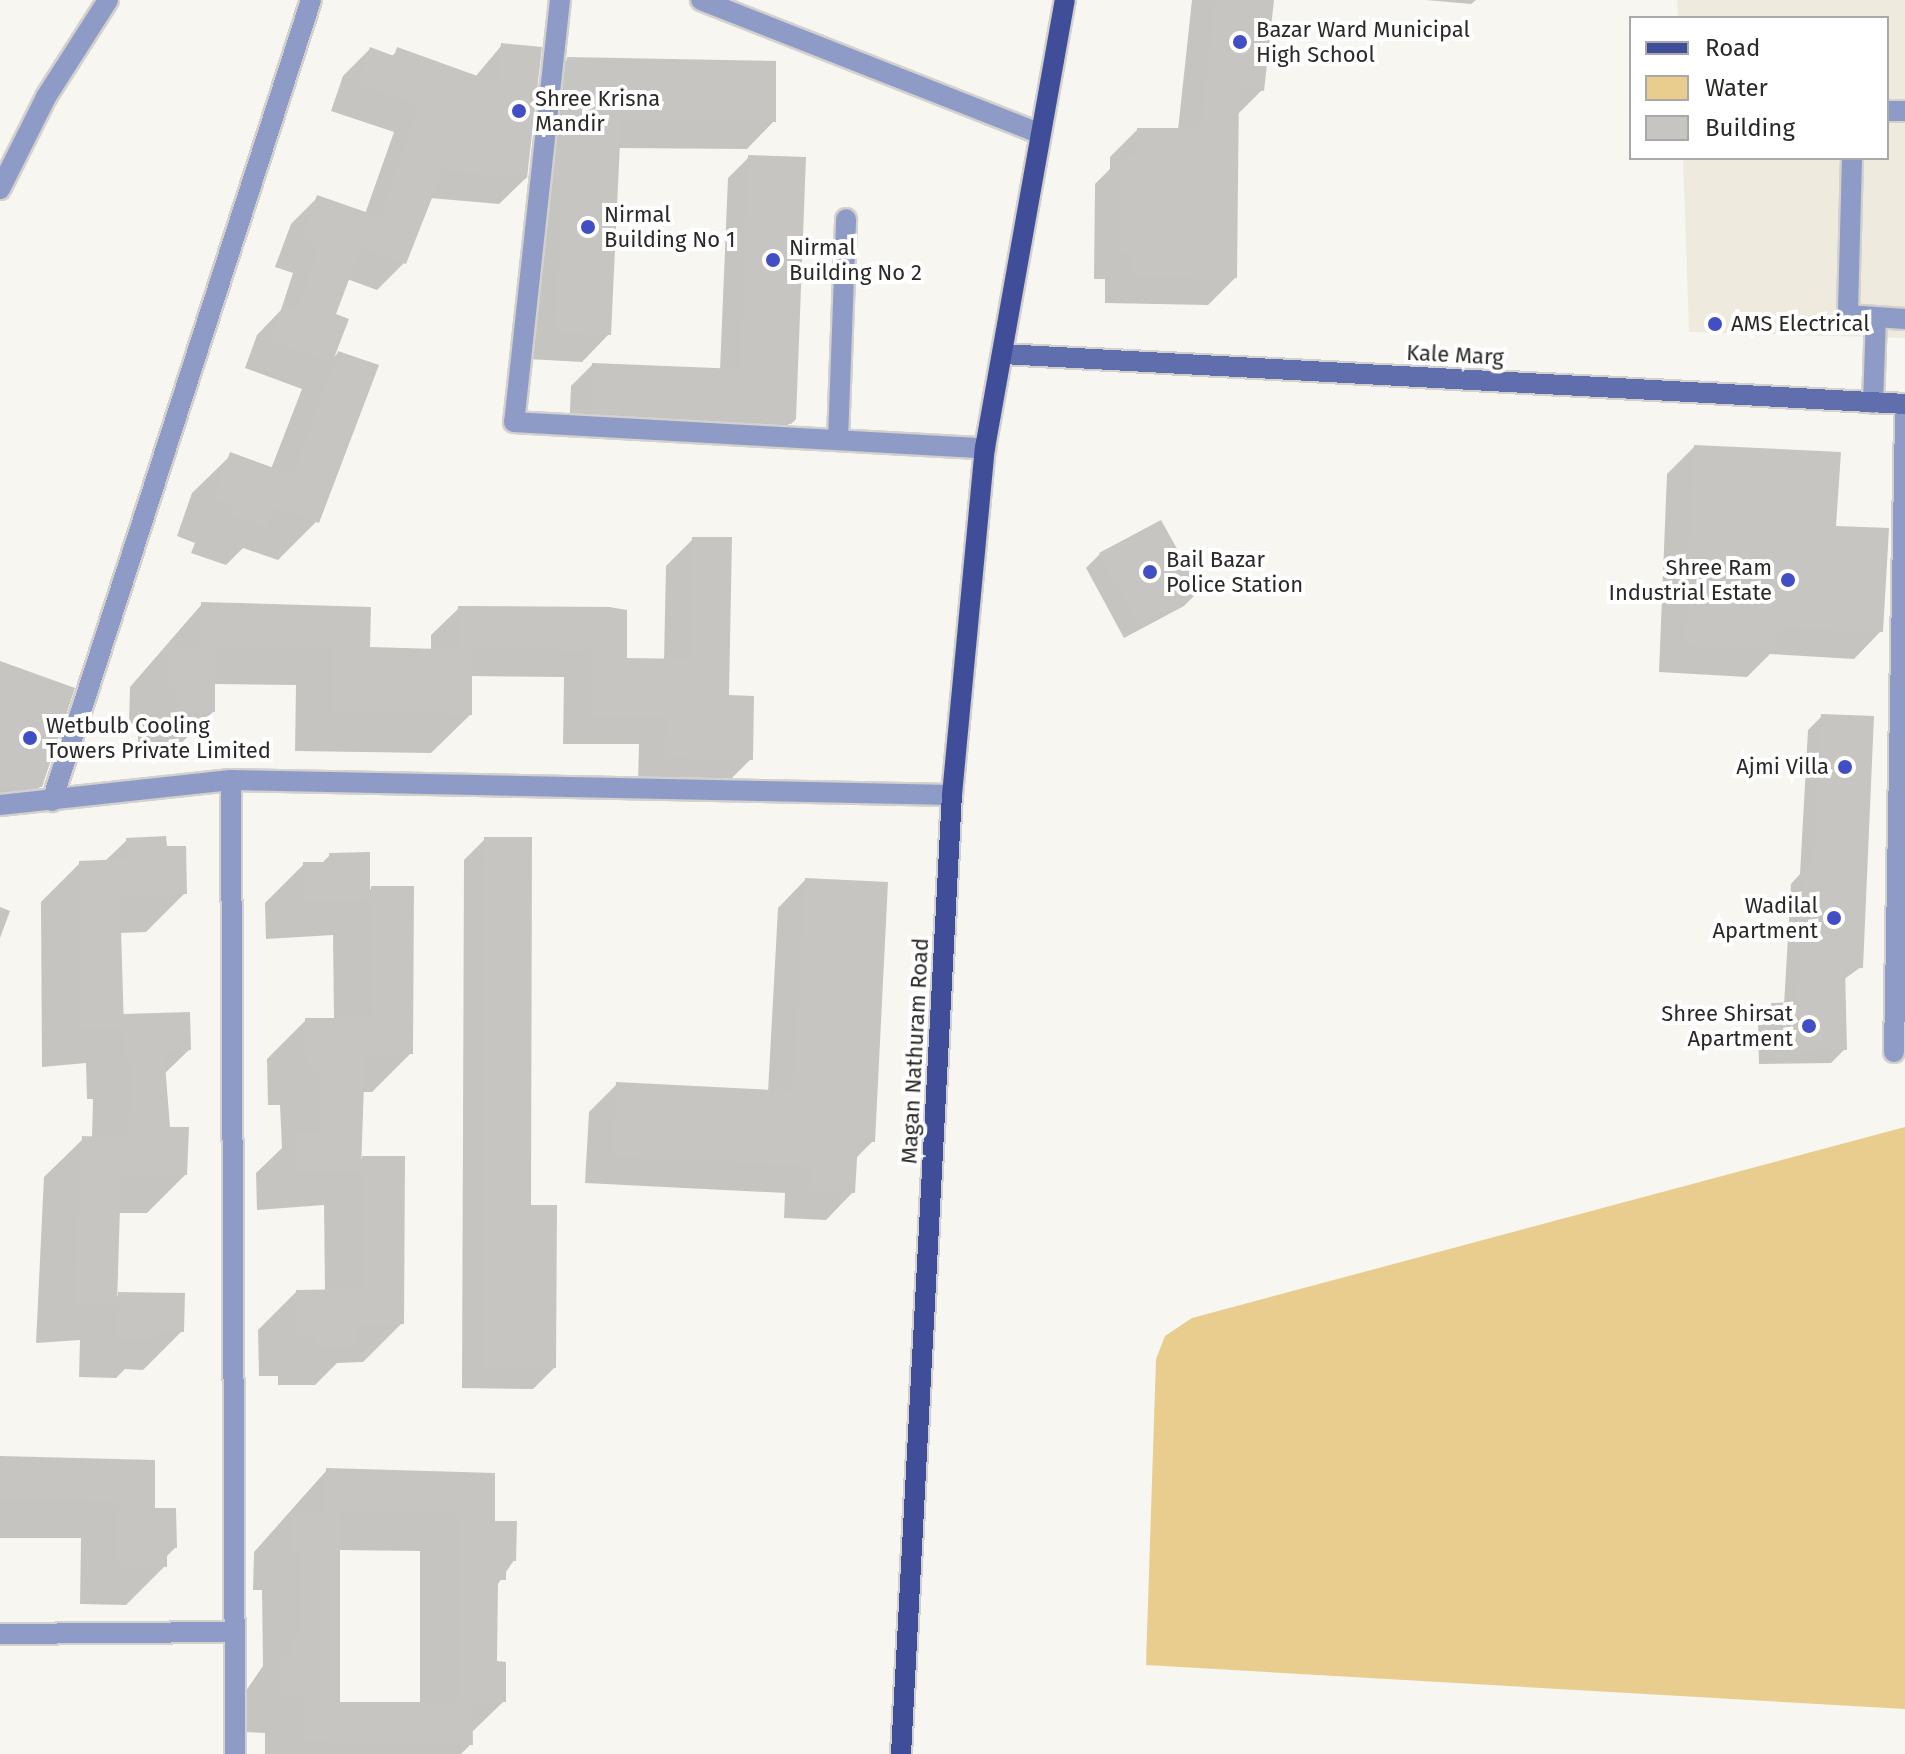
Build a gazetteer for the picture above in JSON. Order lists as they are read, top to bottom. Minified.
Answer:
{"streets":{"main road":["Kale Marg","Magan Nathuram Road"]},"crossings":[["Kale Marg","Magan Nathuram Road"]],"places":["Bazar Ward Municipal High School","Shree Krisna Mandir","Nirmal Building No 1","Nirmal Building No 2","AMS Electrical","Bail Bazar Police Station","Shree Ram Industrial Estate","Wetbulb Cooling Towers Private Limited","Ajmi Villa","Wadilal Apartment","Shree Shirsat Apartment"],"legend":["Road","Water","Building"]}
